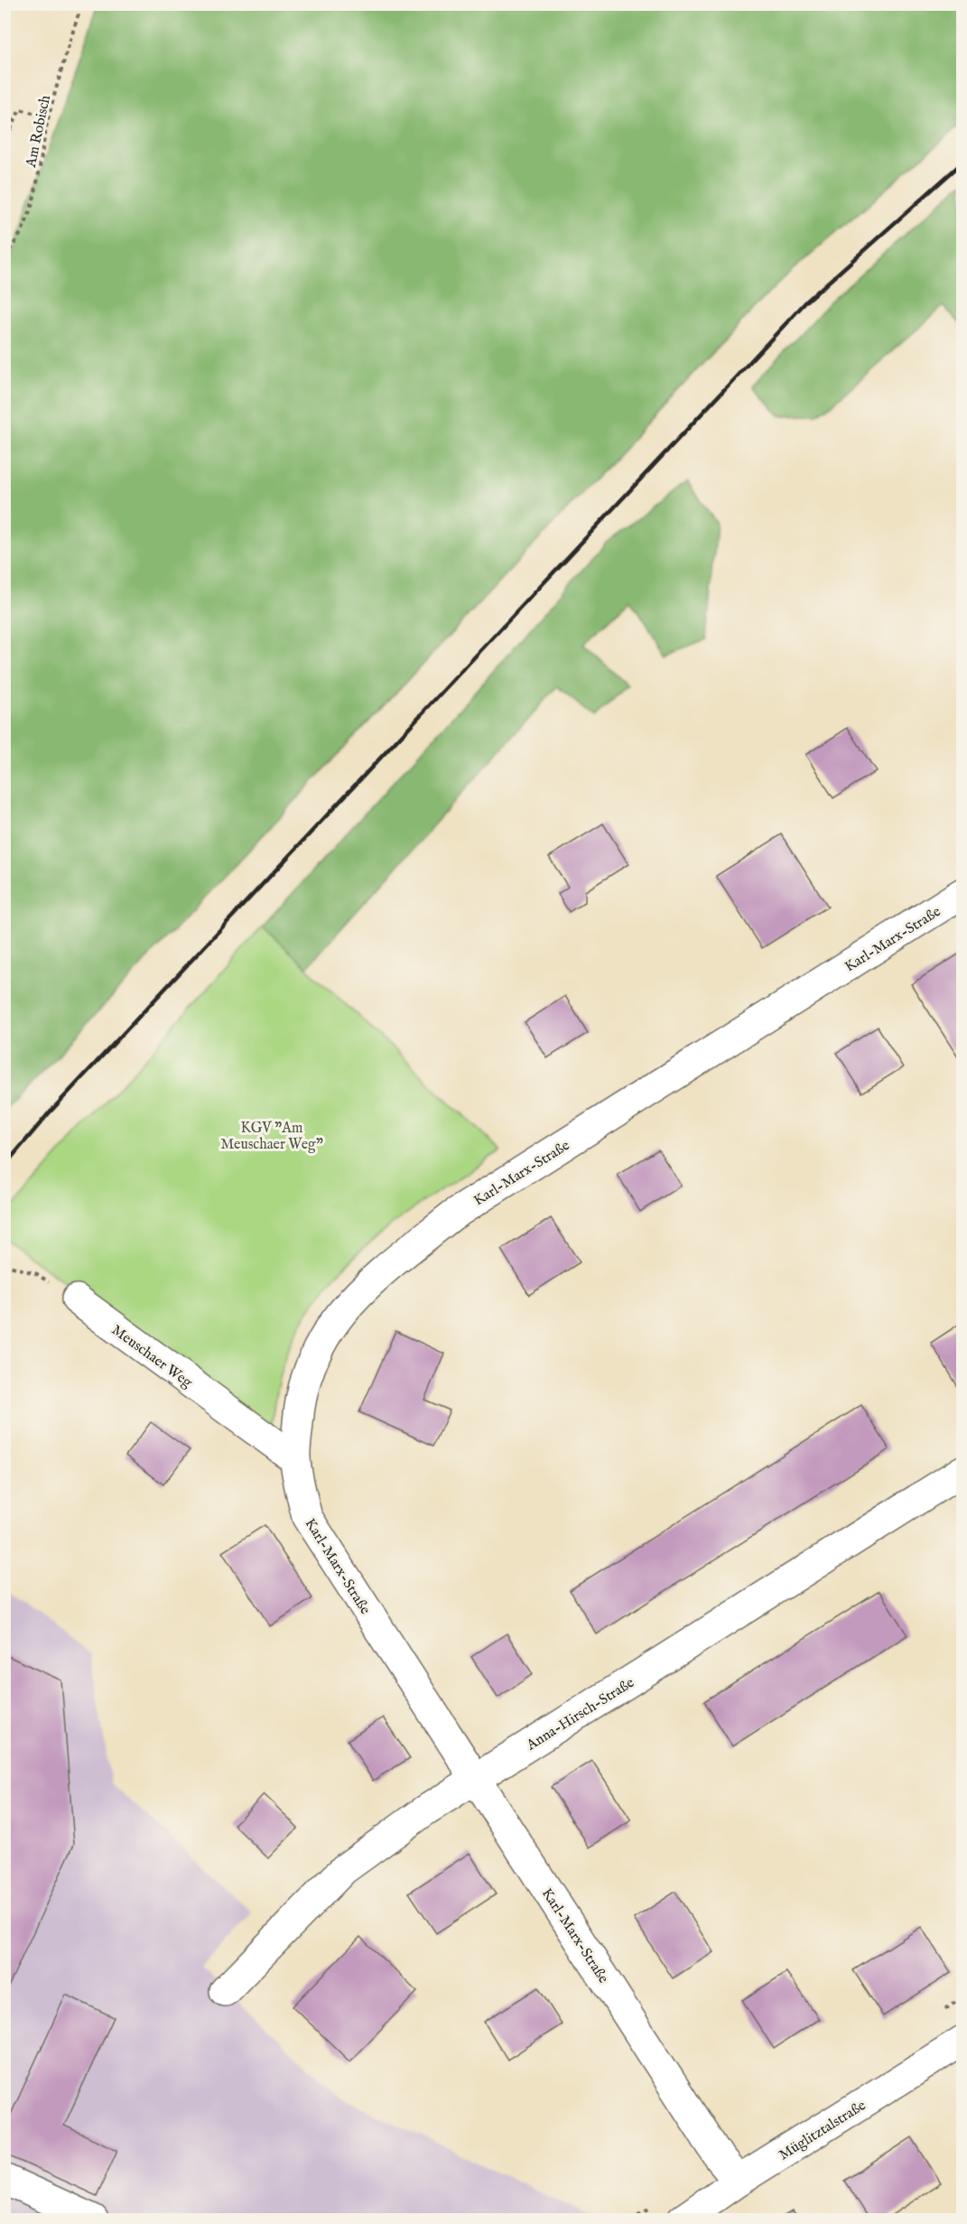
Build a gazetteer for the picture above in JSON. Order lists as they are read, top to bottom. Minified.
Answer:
{"streets":{"street":["Karl-Marx-Straße","Meuschaer Weg","Anna-Hirsch-Straße","Müglitztalstraße"],"path":["Am Robisch"]},"crossings":[["Karl-Marx-Straße","Meuschaer Weg"],["Karl-Marx-Straße","Anna-Hirsch-Straße"],["Karl-Marx-Straße","Müglitztalstraße"]],"parks":["KGV \"Am Meuschaer Weg\""]}
